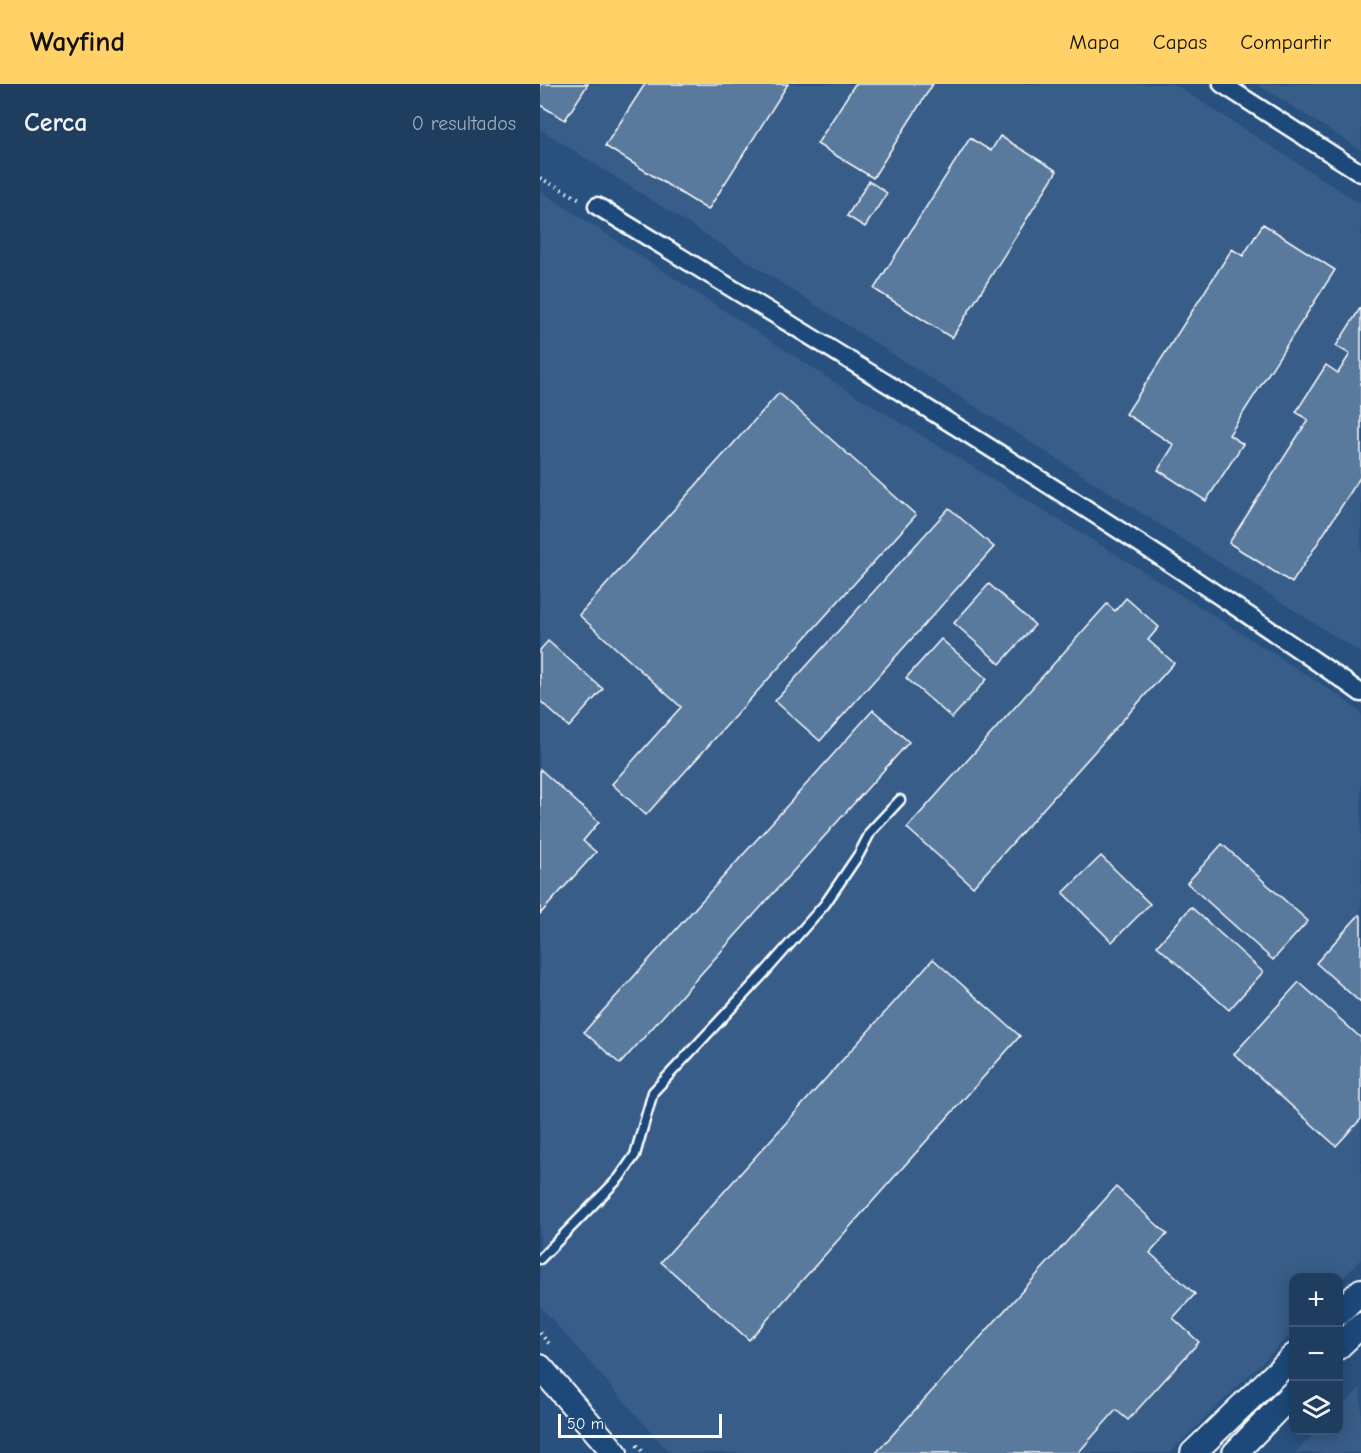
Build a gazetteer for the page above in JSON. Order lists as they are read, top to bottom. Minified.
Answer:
{"scale_bar":"50 m","page":{"header":"Wayfind","nav":["Mapa","Capas","Compartir"],"heading":["Cerca","0 resultados"],"map_buttons":["+","−"],"scale":"50 m"}}
